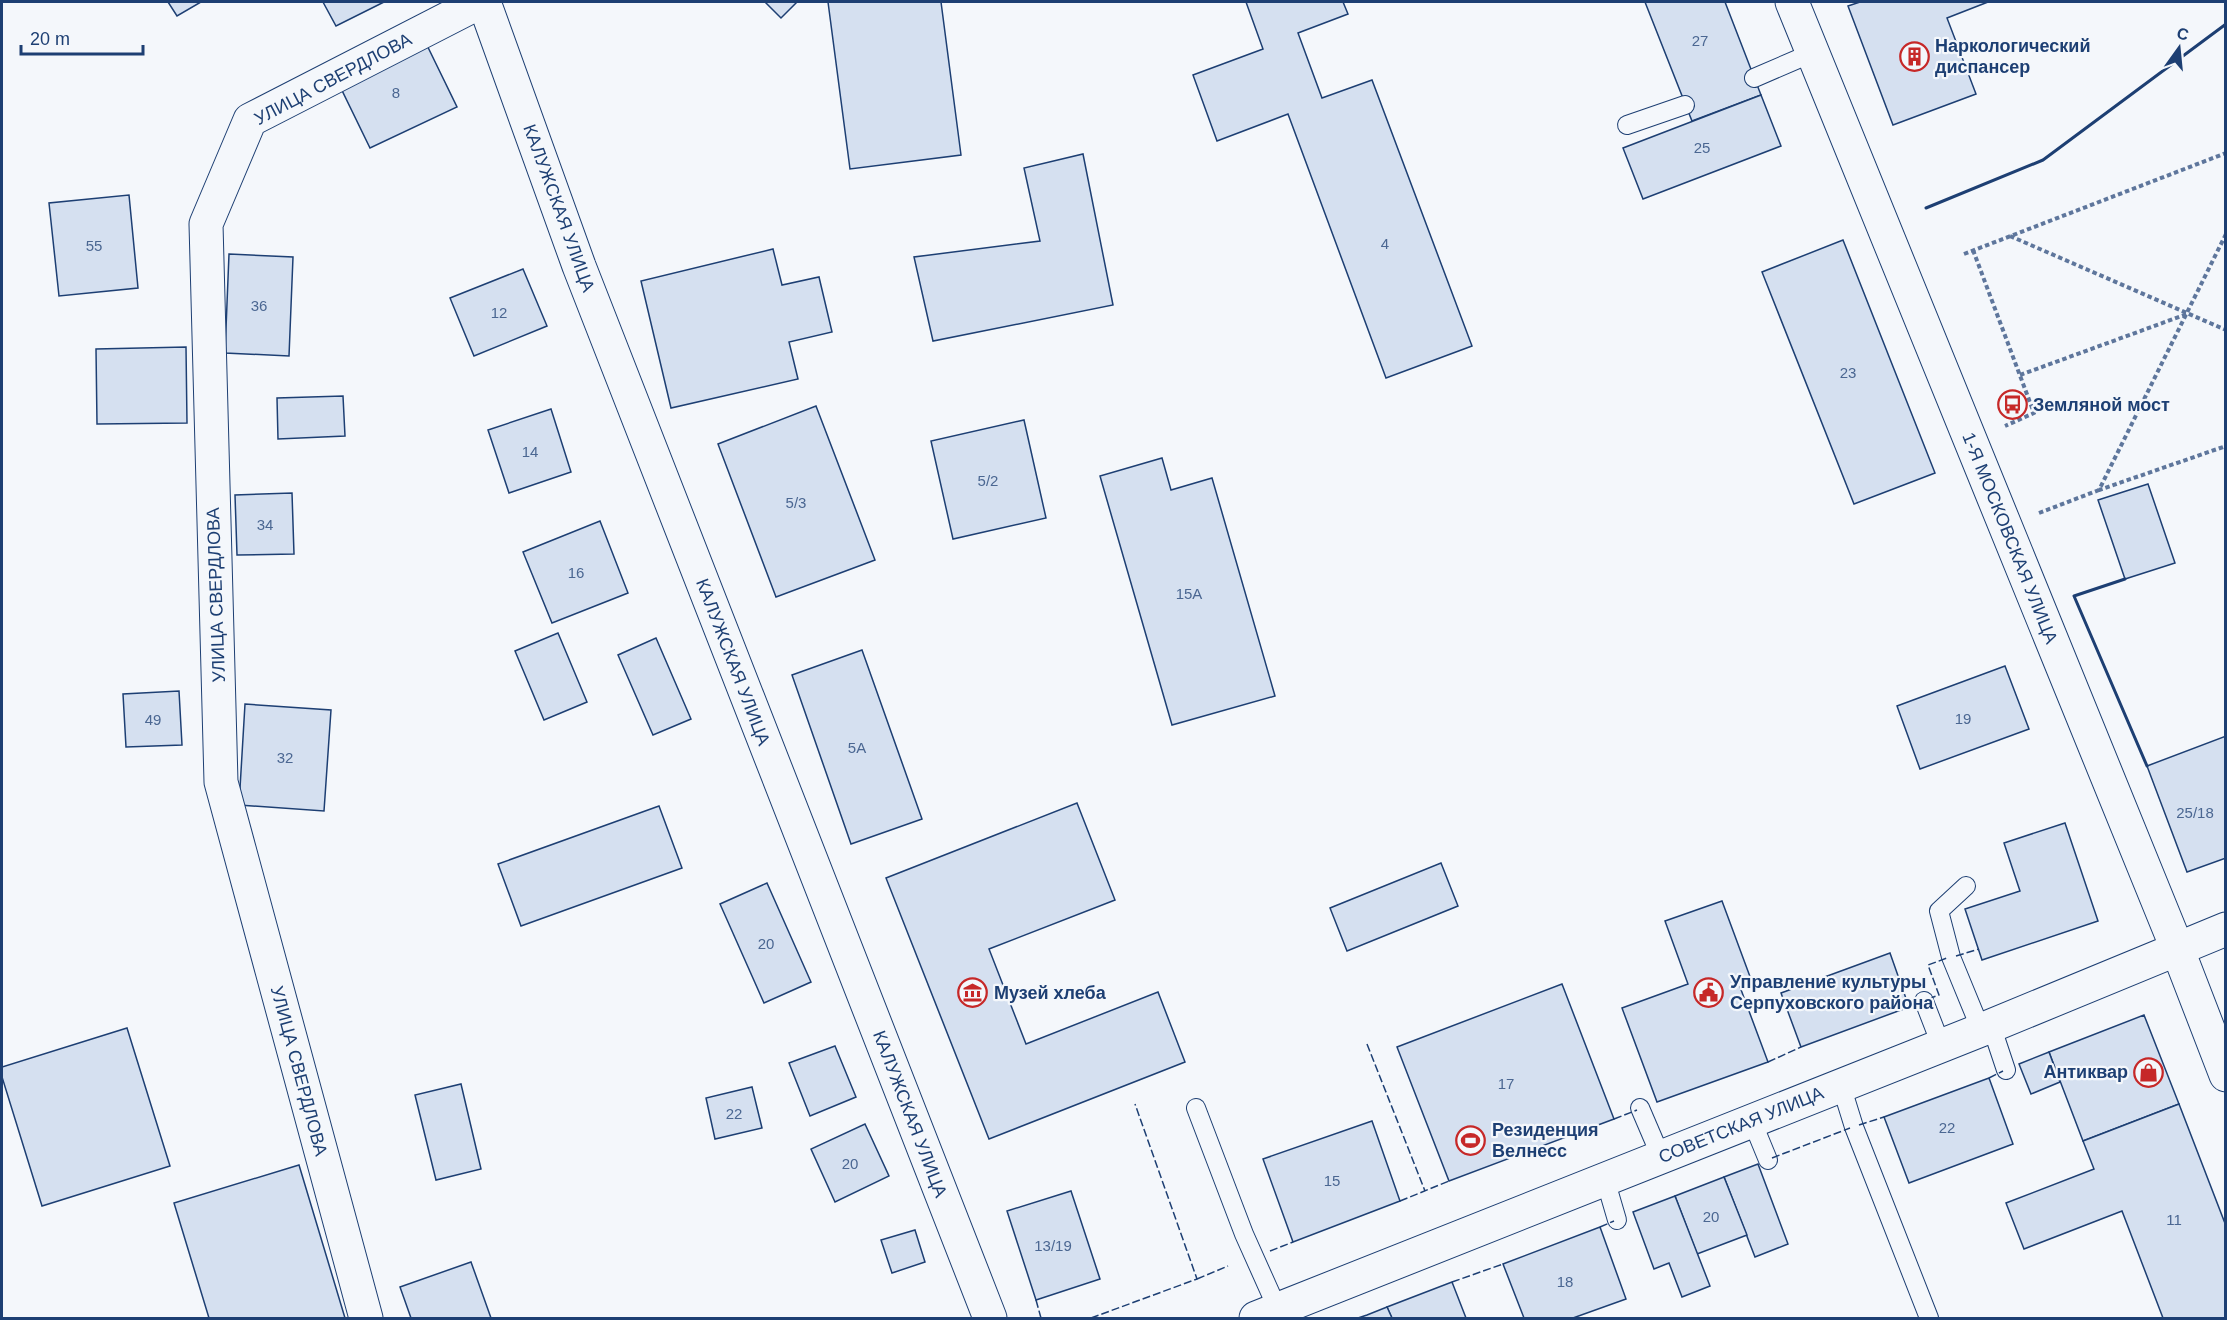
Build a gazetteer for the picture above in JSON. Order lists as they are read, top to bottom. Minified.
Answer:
{"streets":{"street":["УЛИЦА СВЕРДЛОВА","КАЛУЖСКАЯ УЛИЦА","1-Я МОСКОВСКАЯ УЛИЦА","СОВЕТСКАЯ УЛИЦА"]},"crossings":[["1-Я МОСКОВСКАЯ УЛИЦА","СОВЕТСКАЯ УЛИЦА"]],"places":{"building":["Наркологический диспансер"],"bus stop":["Земляной мост"],"public building":["Управление культуры Серпуховского района"],"museum":["Музей хлеба"],"shop":["Антиквар"],"sports":["Резиденция Велнесс"]},"house_numbers":["27","8","25","4","55","36","12","23","14","5/2","5/3","34","16","15А","19","49","5А","32","25/18","20","17","22","22","20","15","20","11","13/19","18"],"scale_bar":"20 m","north":"top"}
